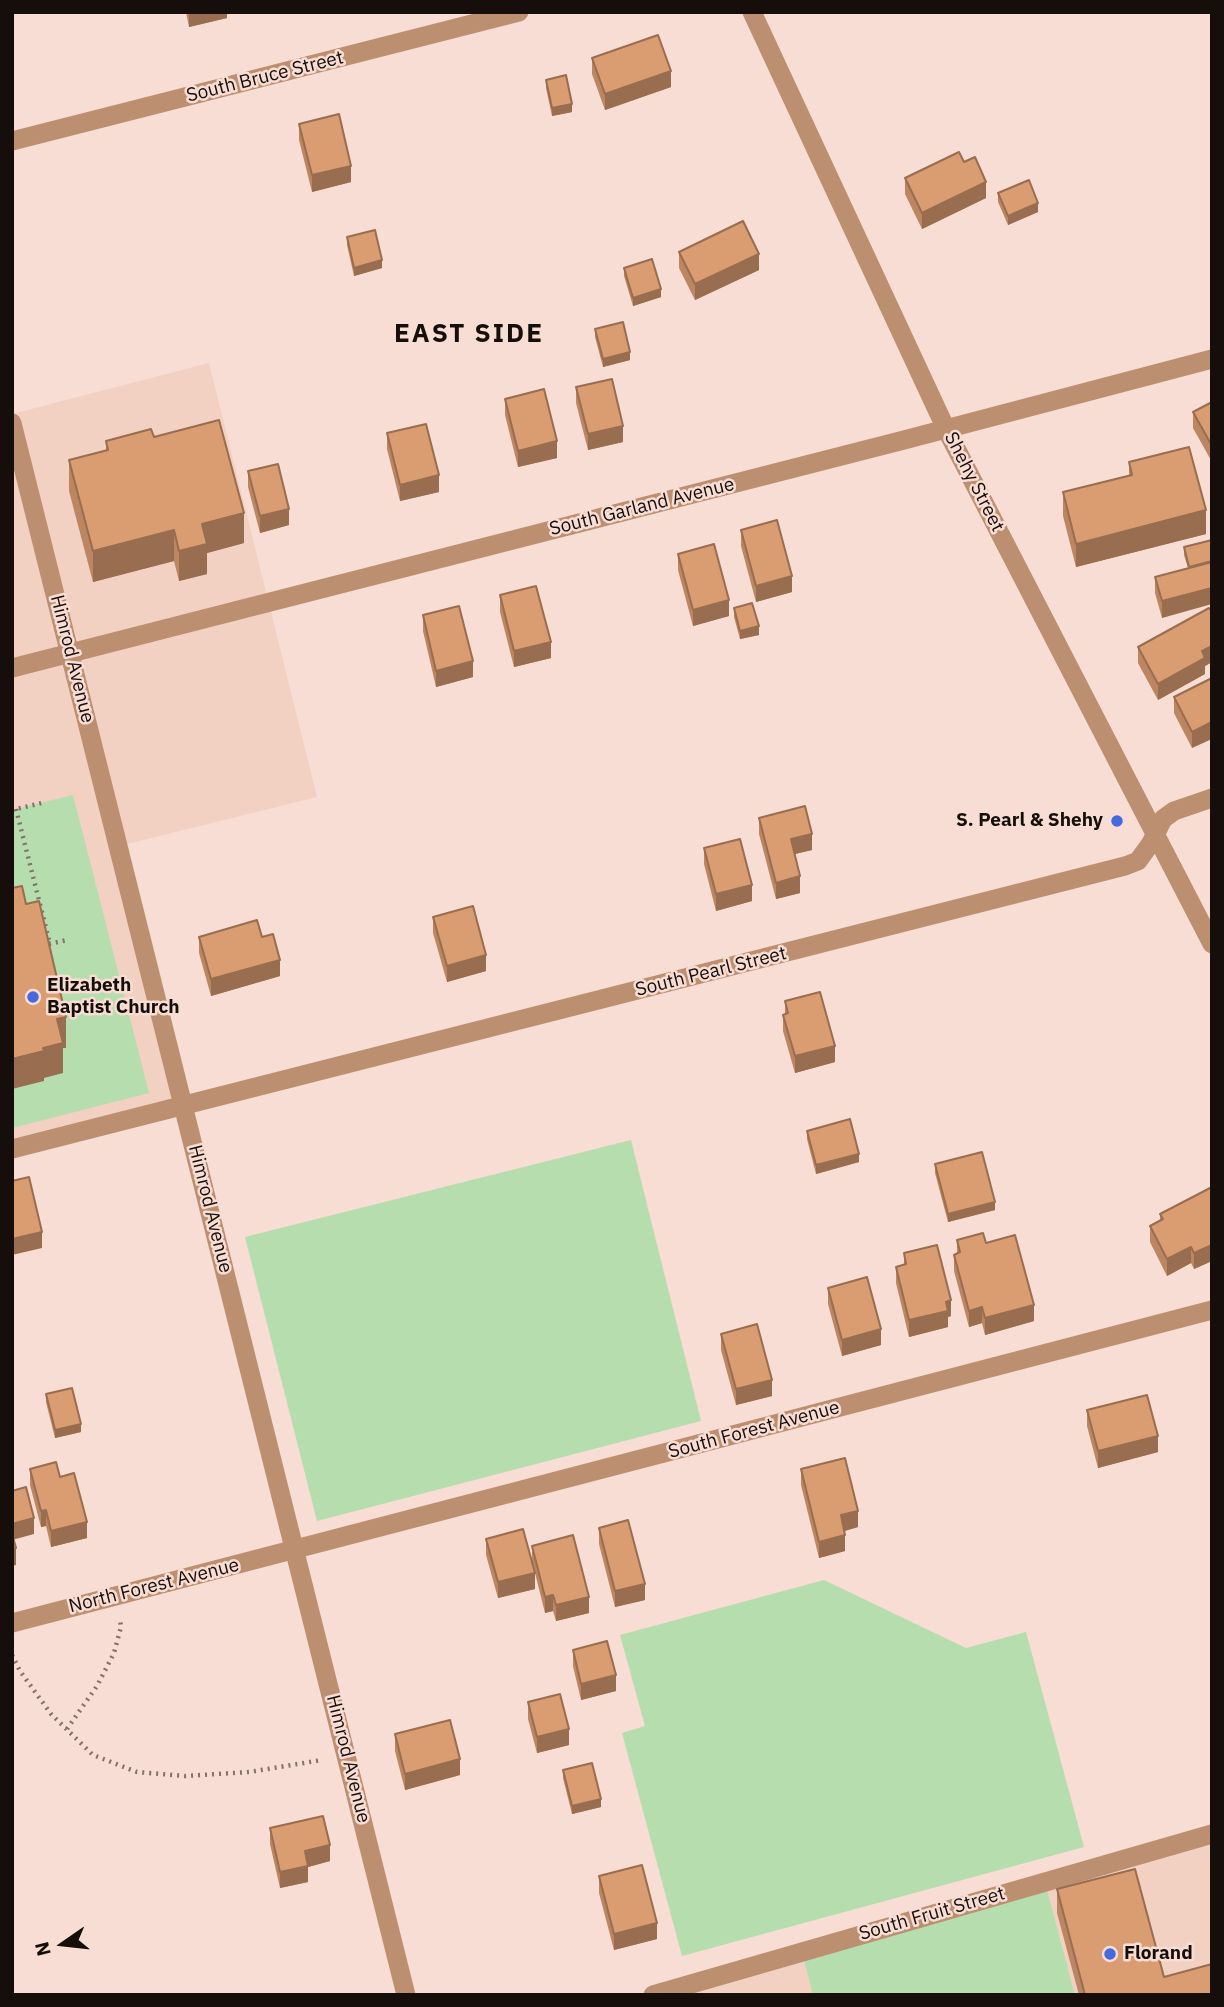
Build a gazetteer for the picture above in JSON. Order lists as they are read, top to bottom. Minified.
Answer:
{"streets":{"street":["South Bruce Street","Shehy Street","South Garland Avenue","Himrod Avenue","South Pearl Street","South Forest Avenue","North Forest Avenue","South Fruit Street"]},"crossings":[["Shehy Street","South Garland Avenue"],["Shehy Street","South Pearl Street"],["South Garland Avenue","Himrod Avenue"],["Himrod Avenue","South Pearl Street"],["Himrod Avenue","South Forest Avenue"],["Himrod Avenue","North Forest Avenue"],["South Forest Avenue","North Forest Avenue"]],"districts":["EAST SIDE"],"places":["S. Pearl & Shehy","Elizabeth Baptist Church","Florand"],"north":"left"}
